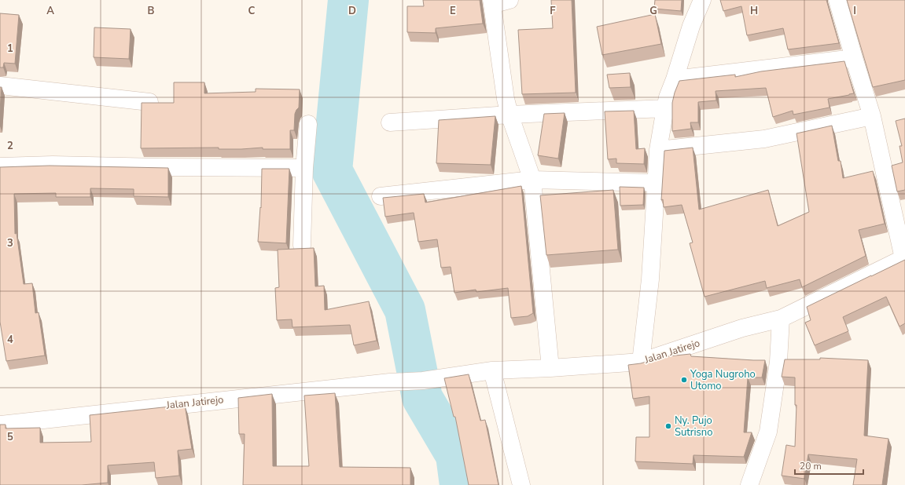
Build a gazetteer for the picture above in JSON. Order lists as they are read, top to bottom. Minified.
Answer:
{"streets":{"street":["Jalan Jatirejo"]},"places":["Yoga Nugroho Utomo","Ny. Pujo Sutrisno"],"scale_bar":"20 m","grid":{"columns":["A","B","C","D","E","F","G","H","I"],"rows":["1","2","3","4","5"]}}
